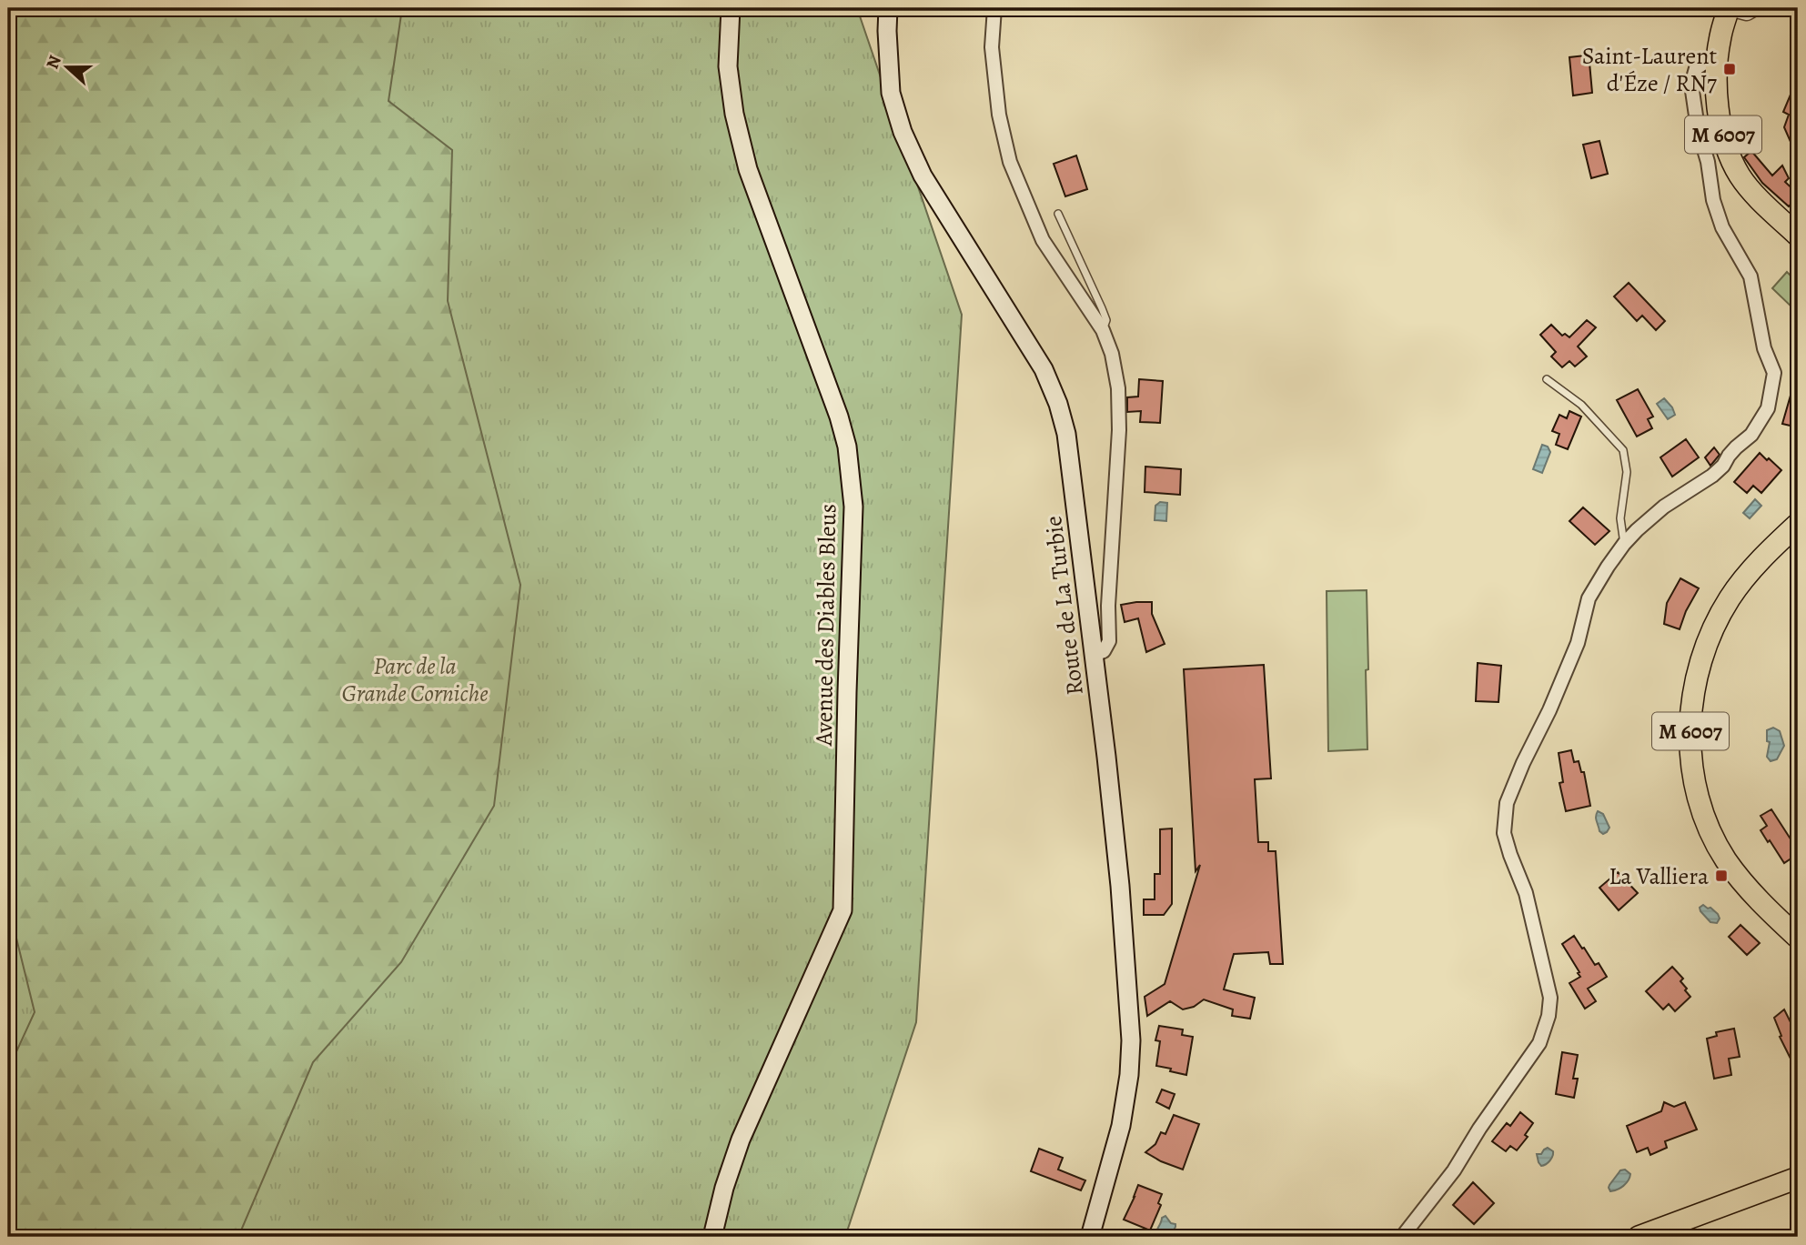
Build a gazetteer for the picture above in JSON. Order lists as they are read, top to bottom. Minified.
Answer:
{"streets":{"main road":["M 6007","Route de La Turbie","Avenue des Diables Bleus"]},"parks":["Parc de la Grande Corniche"],"places":{"transit":["Saint-Laurent d'Éze / RN7","La Valliera"]},"north":"left"}
